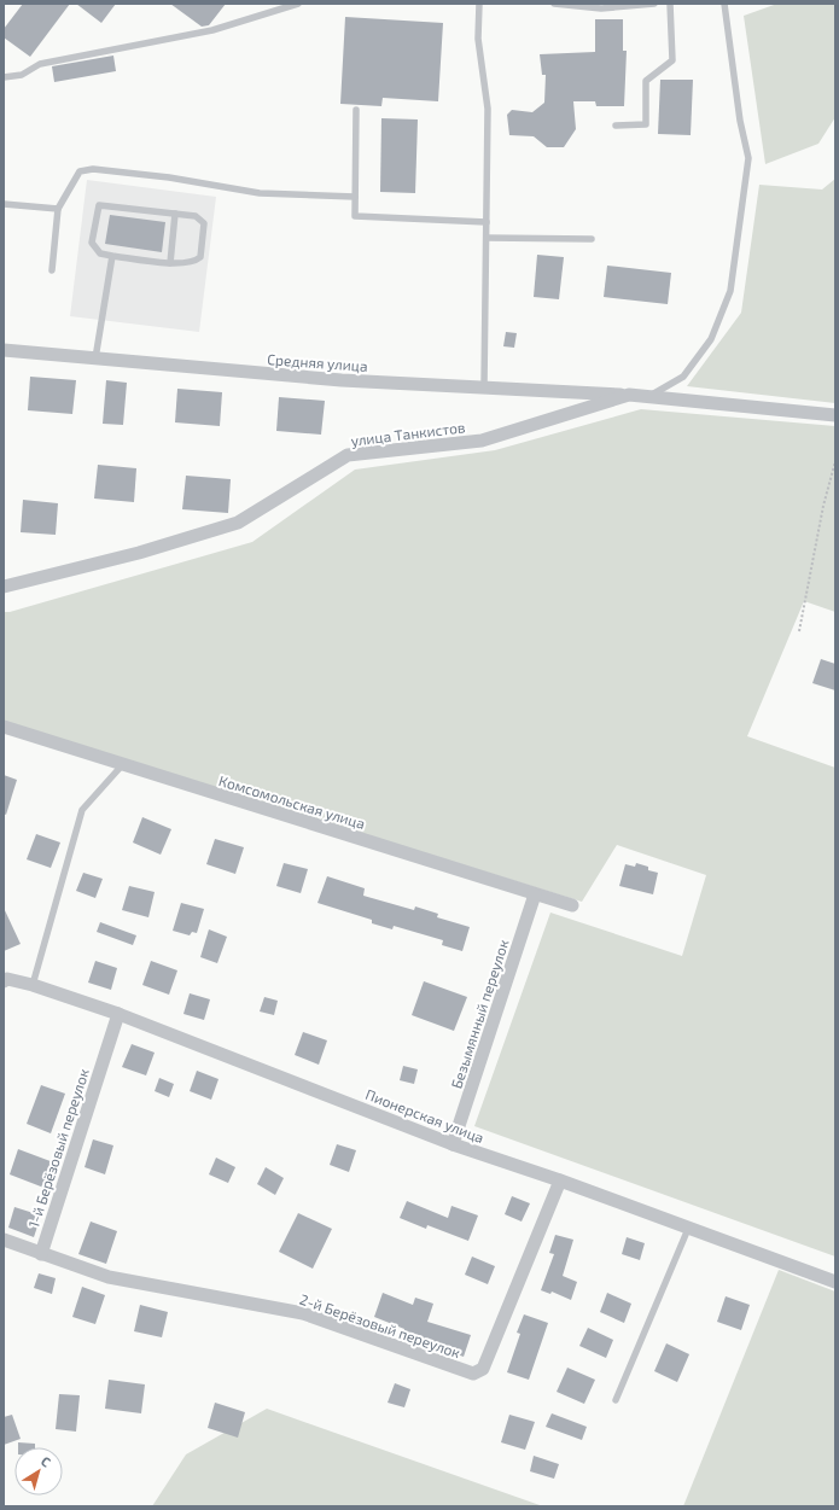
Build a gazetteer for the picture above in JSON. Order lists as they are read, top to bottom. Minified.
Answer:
{"streets":{"street":["Средняя улица","улица Танкистов","Комсомольская улица","Безымянный переулок","Пионерская улица","1-й Берёзовый переулок","2-й Берёзовый переулок"]},"crossings":[["Средняя улица","улица Танкистов"],["Комсомольская улица","Безымянный переулок"],["Безымянный переулок","Пионерская улица"],["Пионерская улица","1-й Берёзовый переулок"],["Пионерская улица","2-й Берёзовый переулок"],["1-й Берёзовый переулок","2-й Берёзовый переулок"]],"north":"top right"}
